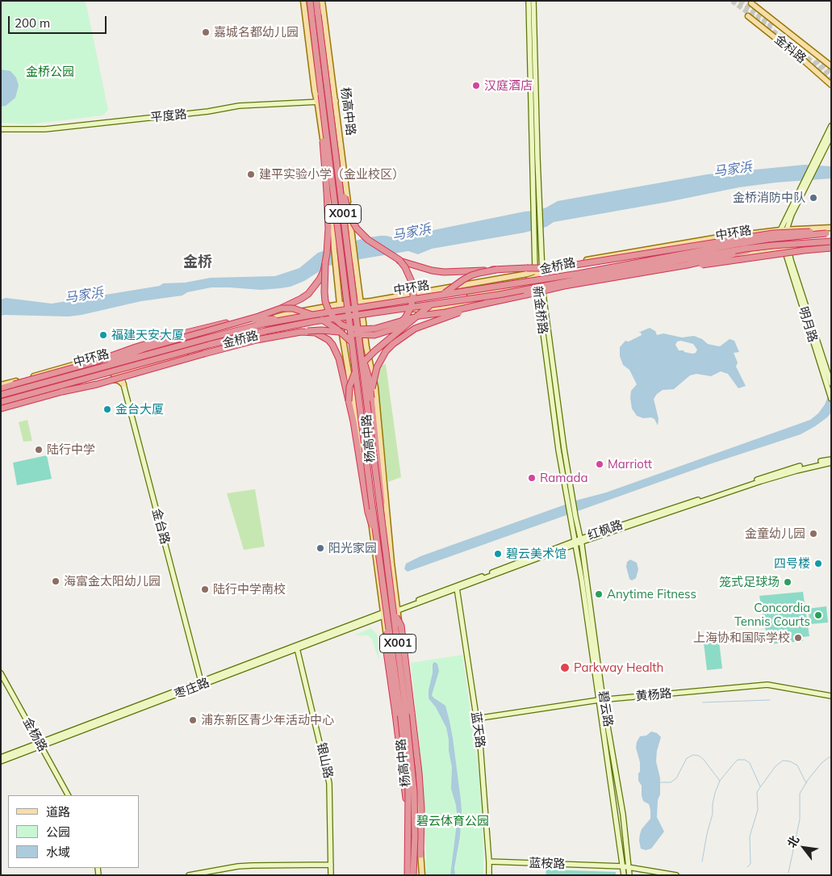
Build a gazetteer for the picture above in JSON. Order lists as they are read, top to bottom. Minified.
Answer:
{"streets":{"highway":["杨高中路","X001","中环路"],"main road":["金科路","金桥路"],"street":["平度路","新金桥路","明月路","金台路","红枫路","枣庄路","黄杨路","碧云路","蓝天路","金杨路","银山路","蓝桉路"]},"crossings":[["杨高中路","平度路"],["杨高中路","X001"],["杨高中路","金桥路"],["杨高中路","红枫路"],["杨高中路","枣庄路"],["中环路","金桥路"],["金桥路","新金桥路"],["金桥路","明月路"],["金桥路","金台路"],["新金桥路","红枫路"],["新金桥路","碧云路"],["金台路","枣庄路"],["红枫路","枣庄路"],["红枫路","碧云路"],["红枫路","蓝天路"],["枣庄路","金杨路"],["枣庄路","银山路"],["黄杨路","碧云路"],["黄杨路","蓝天路"],["碧云路","蓝桉路"],["蓝天路","蓝桉路"]],"districts":["金桥"],"water":["马家浜"],"parks":["金桥公园","碧云体育公园"],"places":["嘉城名都幼儿园","汉庭酒店","建平实验小学（金业校区）","金桥消防中队","福建天安大厦","金台大厦","陆行中学","Marriott","Ramada","金童幼儿园","阳光家园","碧云美术馆","四号楼","海富金太阳幼儿园","笼式足球场","陆行中学南校","Anytime Fitness","Concordia Tennis Courts","上海协和国际学校","Parkway Health","浦东新区青少年活动中心"],"legend":["道路","公园","水域"],"scale_bar":"200 m","north":"top left"}
